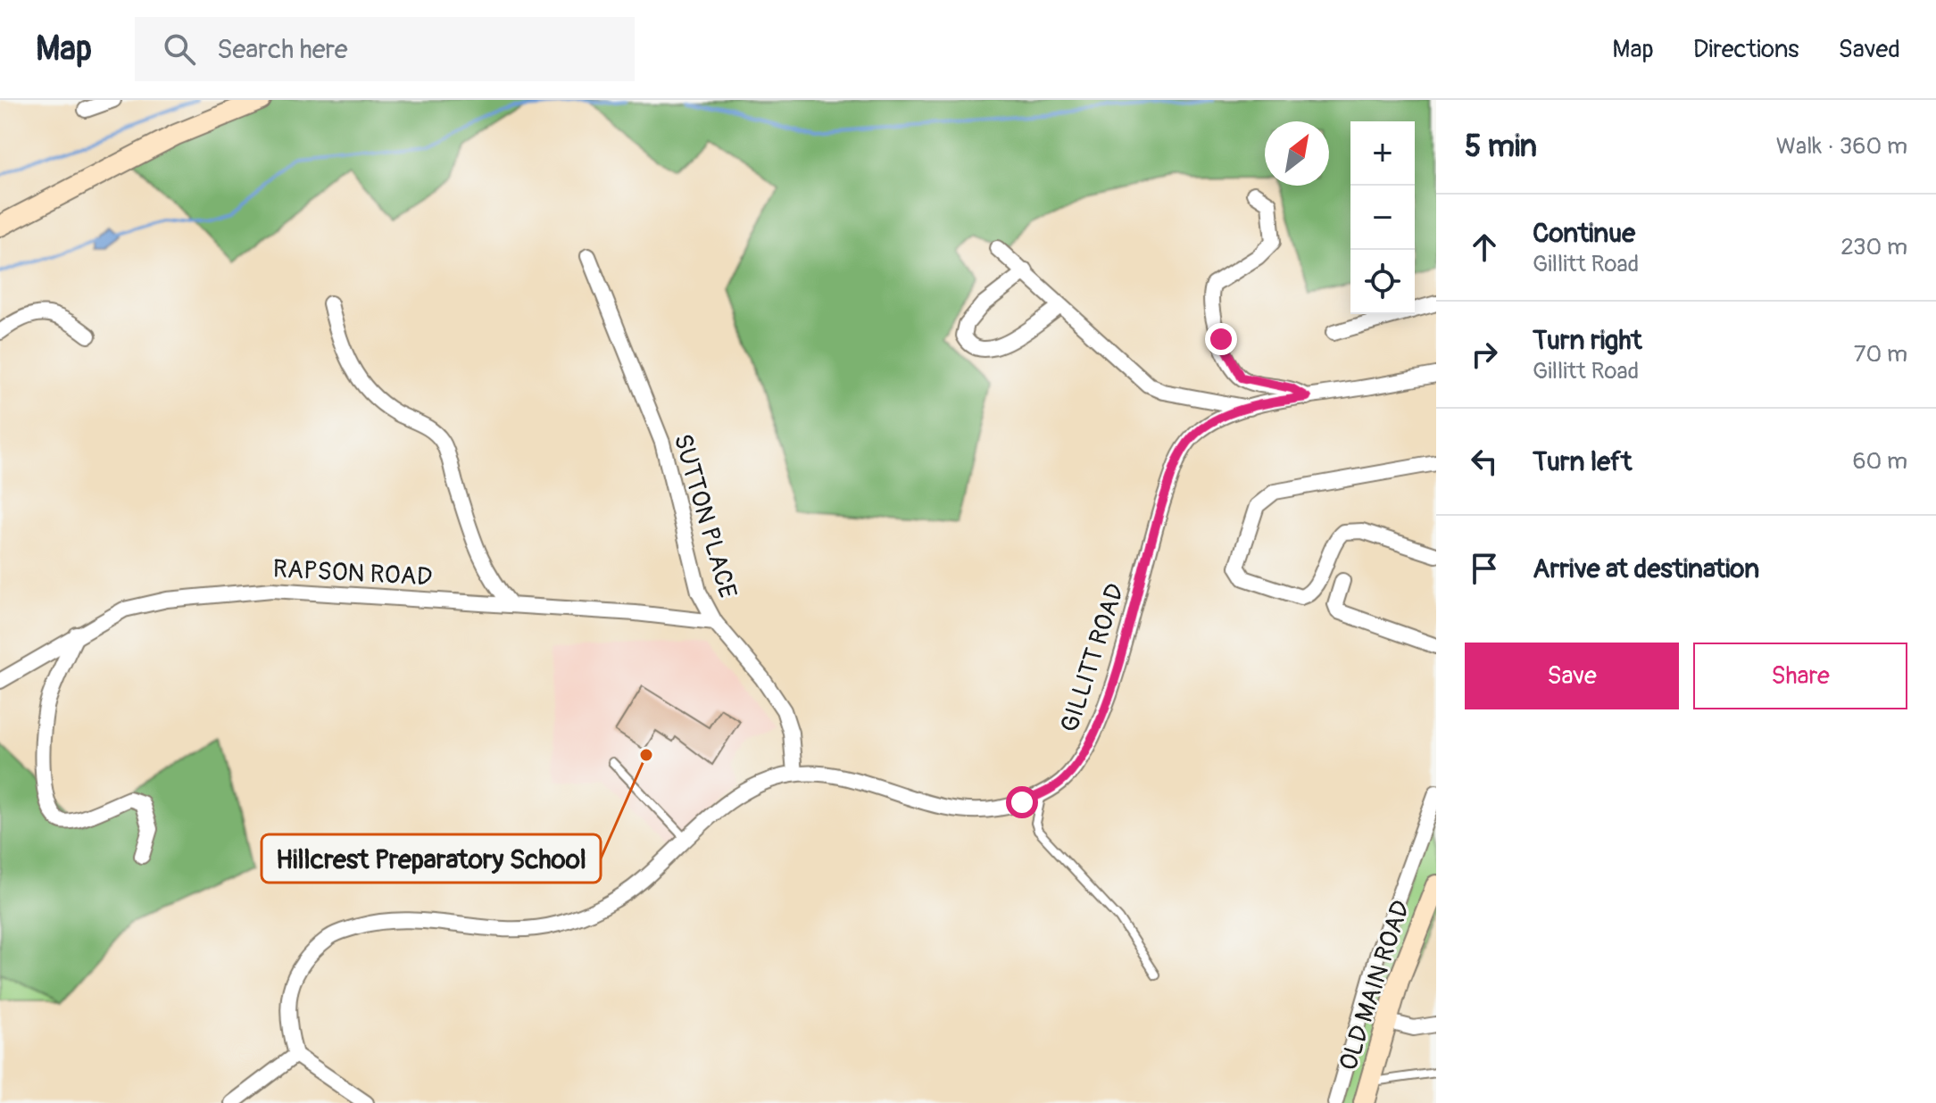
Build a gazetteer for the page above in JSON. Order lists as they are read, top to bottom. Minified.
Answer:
{"streets":{"main road":["OLD MAIN ROAD"],"street":["SUTTON PLACE","RAPSON ROAD","GILLITT ROAD"]},"crossings":[["SUTTON PLACE","RAPSON ROAD"],["SUTTON PLACE","GILLITT ROAD"]],"places":["Hillcrest Preparatory School"],"north":"top right","page":{"header":"Map","search":"Search here","nav":["Map","Directions","Saved"],"heading":["5 min","Walk · 360 m"],"map_buttons":["+","−"],"list":[["Continue","Gillitt Road","230 m"],["Turn right","Gillitt Road","70 m"],["Turn left","60 m"],"Arrive at destination"],"buttons":["Save","Share"]}}
